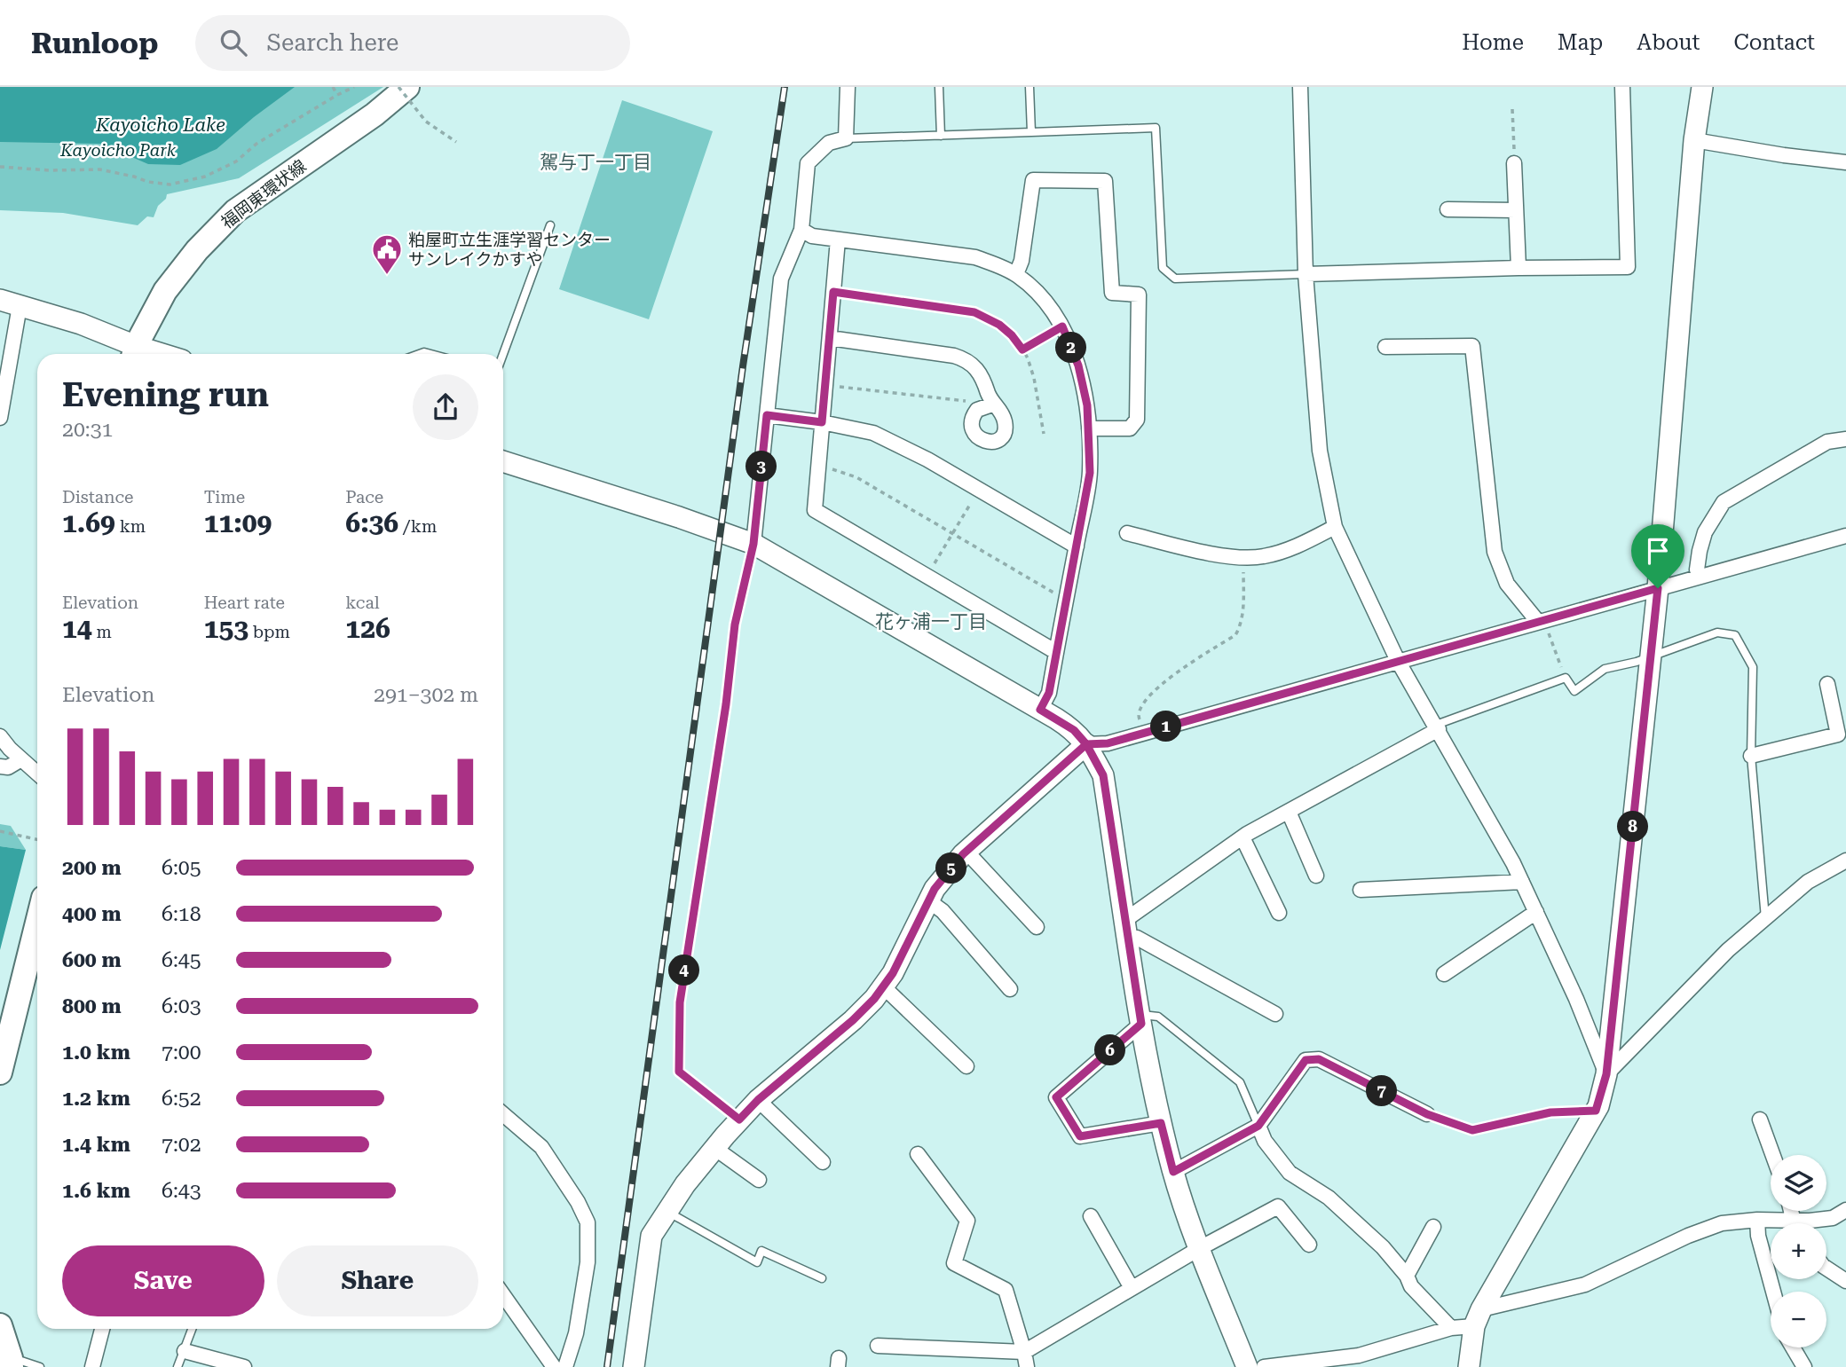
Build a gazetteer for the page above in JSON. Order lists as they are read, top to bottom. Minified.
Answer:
{"streets":{"main road":["福岡東環状線"]},"districts":["駕与丁一丁目","花ヶ浦一丁目"],"water":["Kayoicho Lake"],"parks":["Kayoicho Park"],"places":{"public building":["粕屋町立生涯学習センター サンレイクかすや"]},"page":{"header":"Runloop","search":"Search here","nav":["Home","Map","About","Contact"],"pins":["2","3","1","8","5","4","6","7"],"heading":["Evening run","20:31"],"stats":[["Distance","1.69 km"],["Time","11:09"],["Pace","6:36 /km"],["Elevation","14 m"],["Heart rate","153 bpm"],["kcal","126"]],"chart":["Elevation","291–302 m"],"list":[{"name":"200 m","note":"6:05"},{"name":"400 m","note":"6:18"},{"name":"600 m","note":"6:45"},{"name":"800 m","note":"6:03"},{"name":"1.0 km","note":"7:00"},{"name":"1.2 km","note":"6:52"},{"name":"1.4 km","note":"7:02"},{"name":"1.6 km","note":"6:43"}],"map_buttons":["+","−"],"buttons":["Save","Share"]}}
